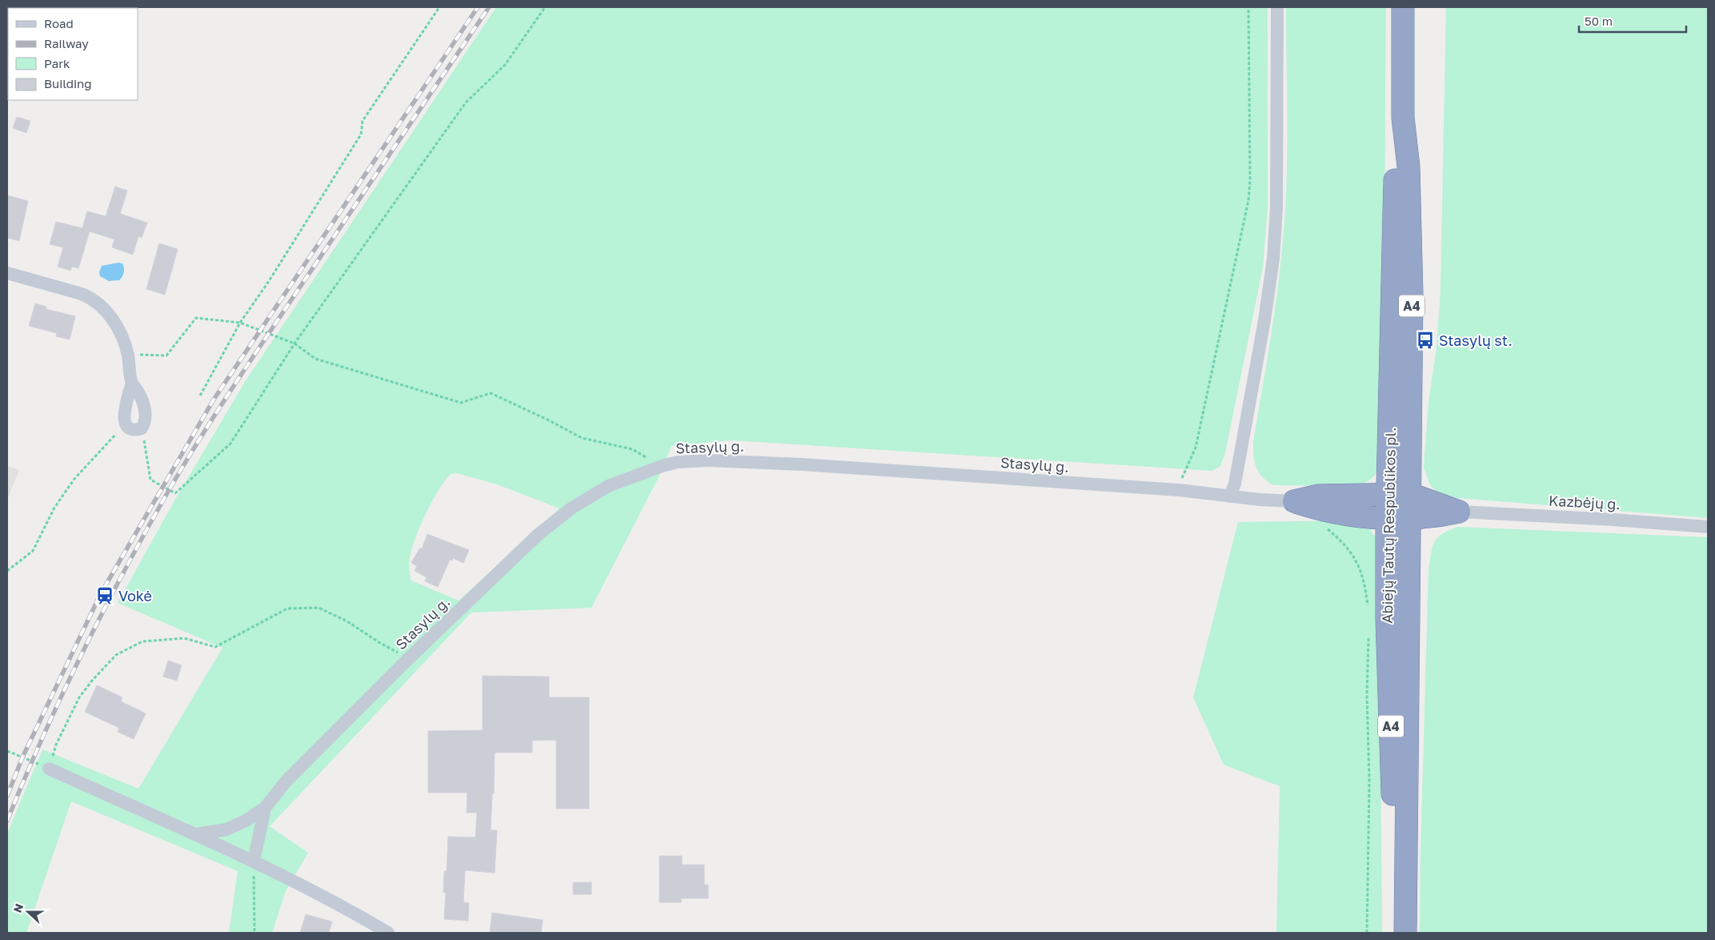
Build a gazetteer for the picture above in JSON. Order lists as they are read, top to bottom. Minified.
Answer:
{"streets":{"highway":["A4","Abiejų Tautų Respublikos pl."],"street":["Stasylų g.","Kazbėjų g."]},"places":{"bus stop":["Stasylų st."],"station":["Vokė"]},"legend":["Road","Railway","Park","Building"],"scale_bar":"50 m","north":"left"}
